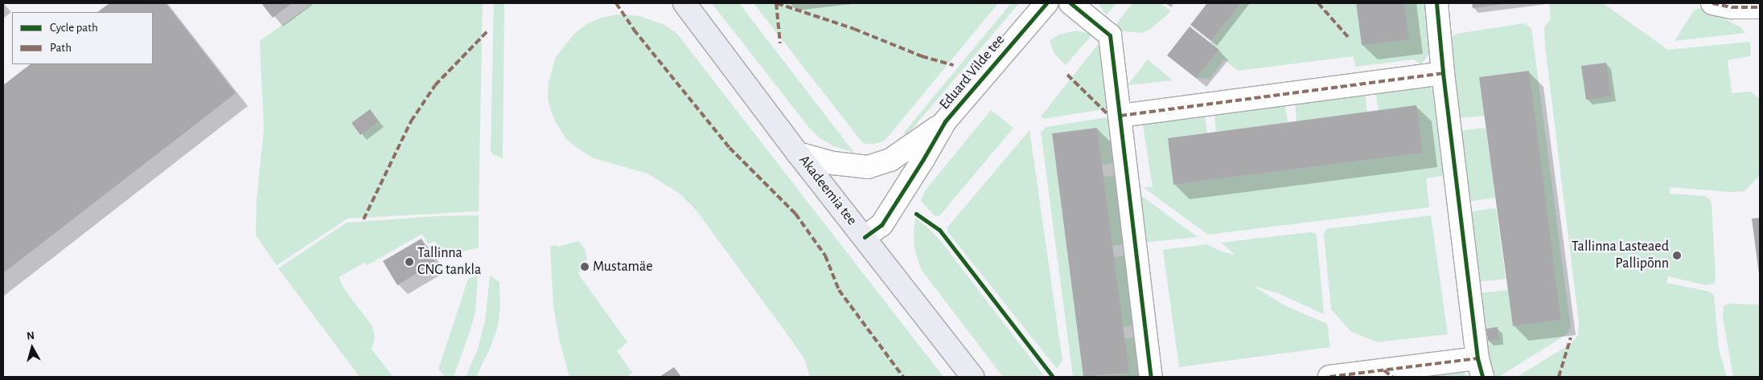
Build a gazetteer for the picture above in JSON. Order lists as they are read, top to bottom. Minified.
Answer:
{"streets":{"main road":["Akadeemia tee"],"street":["Eduard Vilde tee"]},"crossings":[["Eduard Vilde tee","Akadeemia tee"]],"places":["Tallinna Lasteaed Pallipõnn","Tallinna CNG tankla","Mustamäe"],"legend":["Cycle path","Path"],"north":"top"}
